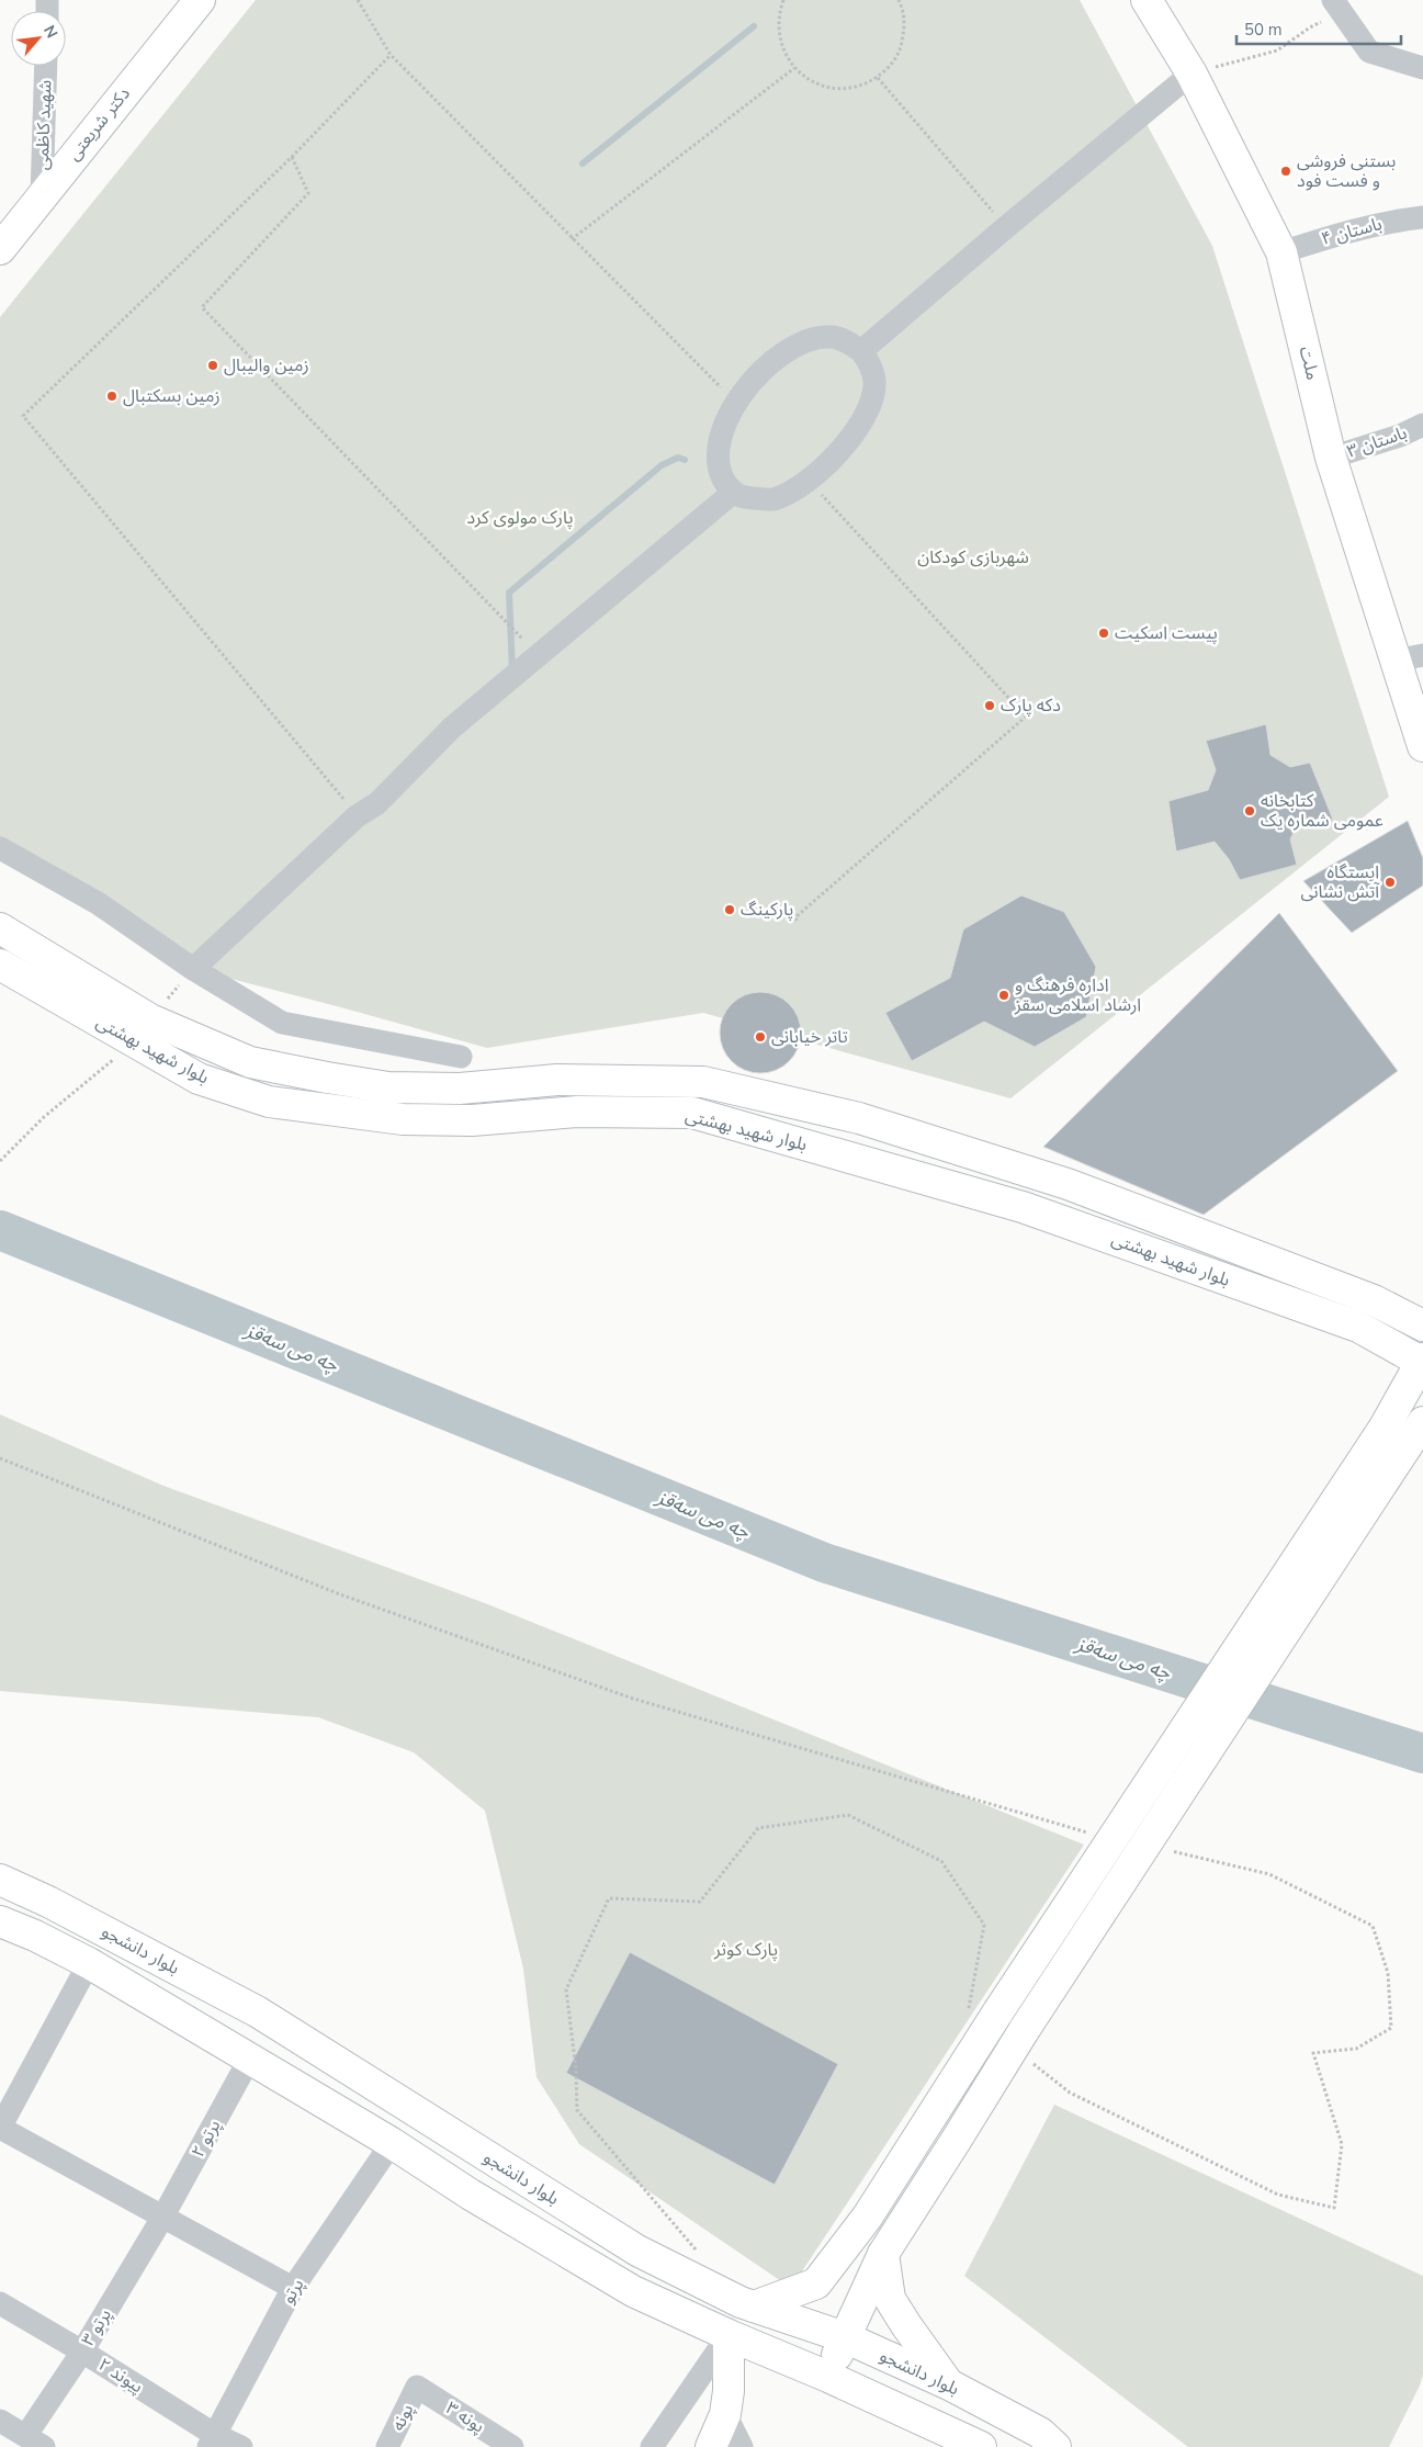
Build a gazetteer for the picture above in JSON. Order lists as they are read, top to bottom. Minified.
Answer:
{"streets":{"main road":["دکتر شریعتی","ملت","بلوار شهید بهشتی","بلوار دانشجو"],"street":["شهید کاظمی","باستان ۴","باستان ۳","پرتو ۲","پرتو","پرتو ۳","پیوند ۲","پونه","پونه ۳"]},"crossings":[["دکتر شریعتی","شهید کاظمی"],["باستان ۴","ملت"],["ملت","باستان ۳"],["بلوار دانشجو","پرتو ۲"],["بلوار دانشجو","پرتو"],["پرتو ۲","پرتو ۳"],["پرتو","پیوند ۲"],["پرتو ۳","پیوند ۲"],["پونه","پونه ۳"]],"water":["چە می سەقز"],"parks":["پارک مولوی کرد","شهربازی کودکان","پارک کوثر"],"places":["بستنی فروشی و فست فود","زمین والیبال","زمین بسکتبال","پیست اسکیت","دکه پارک","کتابخانه عمومی شماره یک","ایستگاه آتش نشانی","پارکینگ","اداره فرهنگ و ارشاد اسلامی سقز","تاتر خیابانی"],"scale_bar":"50 m","north":"top right"}
